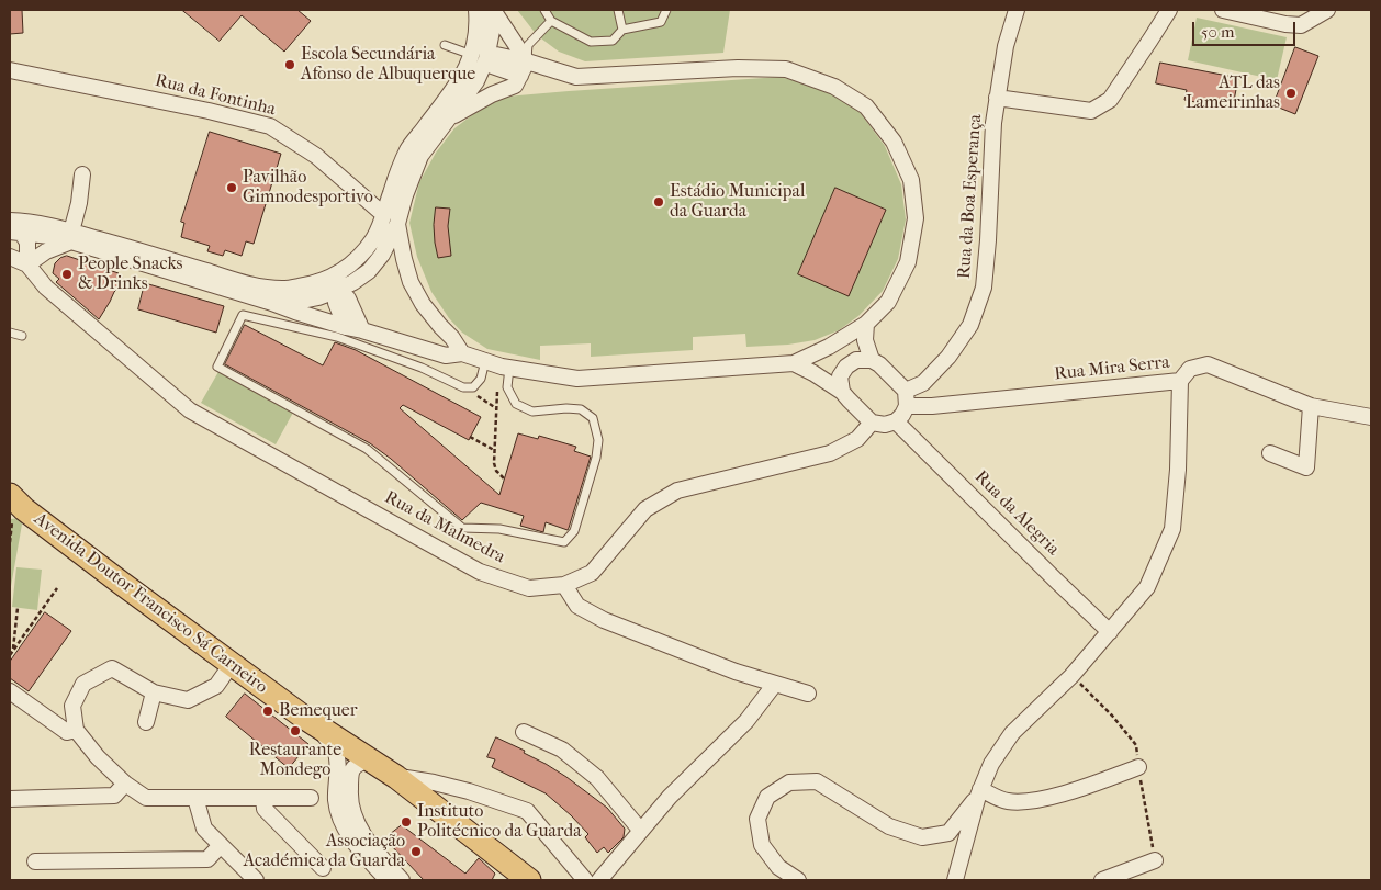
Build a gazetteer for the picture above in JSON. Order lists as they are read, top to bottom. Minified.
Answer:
{"streets":{"main road":["Avenida Doutor Francisco Sá Carneiro"],"street":["Rua da Fontinha","Rua da Boa Esperança","Rua Mira Serra","Rua da Alegria","Rua da Malmedra"]},"crossings":[["Rua da Boa Esperança","Rua Mira Serra"],["Rua da Boa Esperança","Rua da Alegria"],["Rua da Boa Esperança","Rua da Malmedra"],["Rua Mira Serra","Rua da Alegria"],["Rua Mira Serra","Rua da Malmedra"],["Rua da Alegria","Rua da Malmedra"]],"places":["Escola Secundária Afonso de Albuquerque","ATL das Lameirinhas","Pavilhão Gimnodesportivo","Estádio Municipal da Guarda","People Snacks & Drinks","Bemequer","Restaurante Mondego","Instituto Politécnico da Guarda","Associação Académica da Guarda"],"scale_bar":"50 m"}
